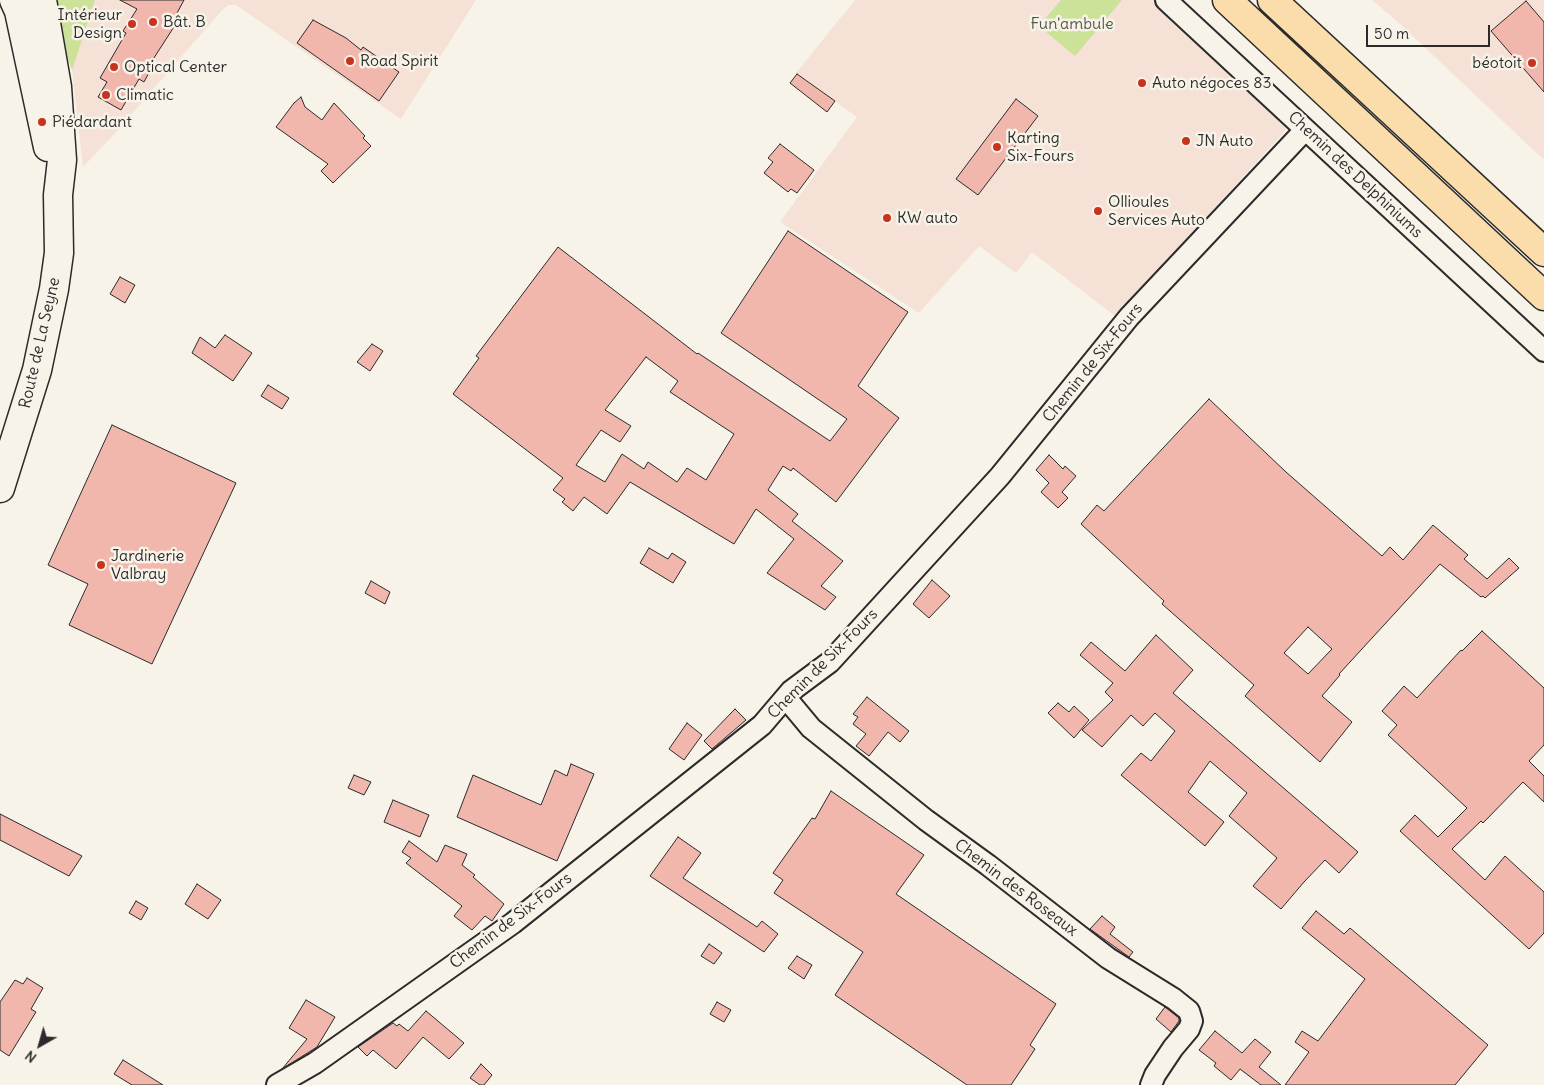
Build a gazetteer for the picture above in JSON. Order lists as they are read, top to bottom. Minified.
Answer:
{"streets":{"main road":["Route de La Seyne"],"street":["Chemin des Delphiniums","Chemin de Six-Fours","Chemin des Roseaux"]},"crossings":[["Chemin des Delphiniums","Chemin de Six-Fours"],["Chemin de Six-Fours","Chemin des Roseaux"]],"parks":["Fun'ambule"],"places":["Bât. B","Intérieur Design","Road Spirit","béotoit","Optical Center","Auto négoces 83","Climatic","Piédardant","JN Auto","Karting Six-Fours","Ollioules Services Auto","KW auto","Jardinerie Valbray"],"scale_bar":"50 m","north":"bottom left"}
